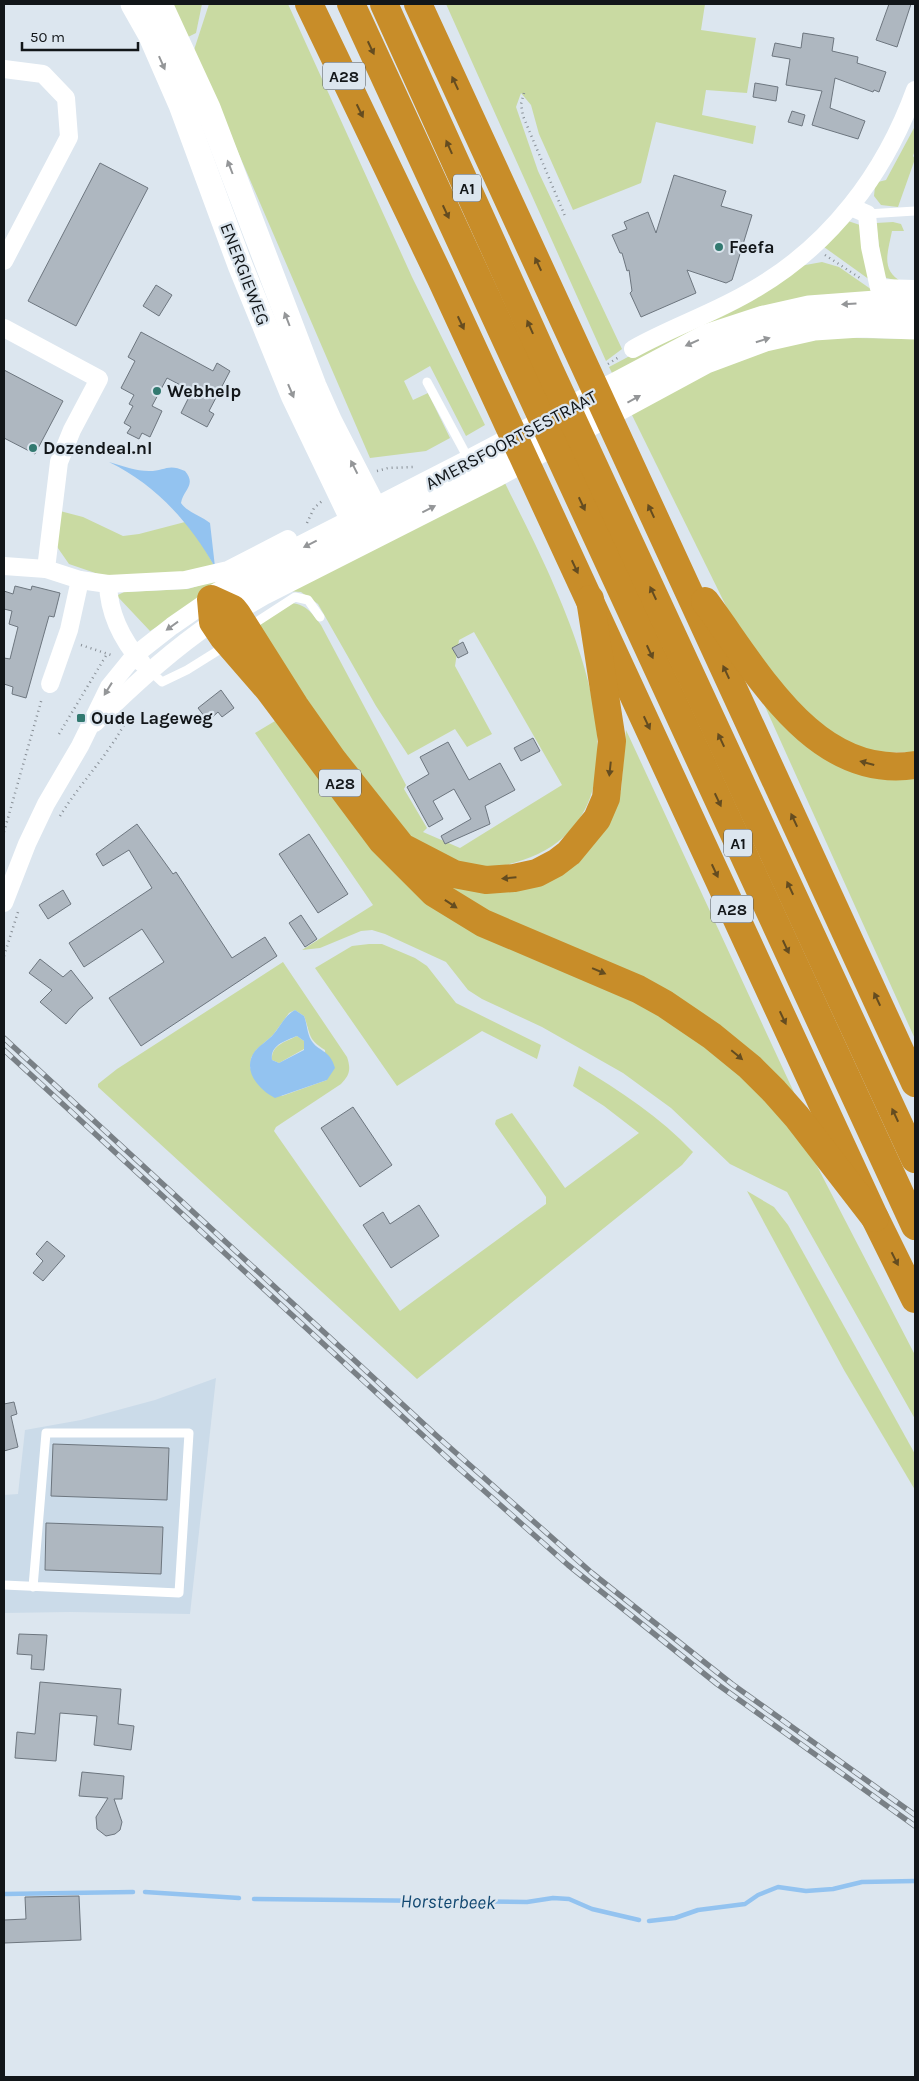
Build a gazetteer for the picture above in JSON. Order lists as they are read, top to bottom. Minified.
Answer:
{"streets":{"highway":["A28","A1"],"main road":["ENERGIEWEG","AMERSFOORTSESTRAAT"]},"crossings":[["A28","AMERSFOORTSESTRAAT"],["ENERGIEWEG","AMERSFOORTSESTRAAT"]],"water":["Horsterbeek"],"places":{"other":["Feefa","Webhelp","Dozendeal.nl"],"transit":["Oude Lageweg"]},"scale_bar":"50 m"}
